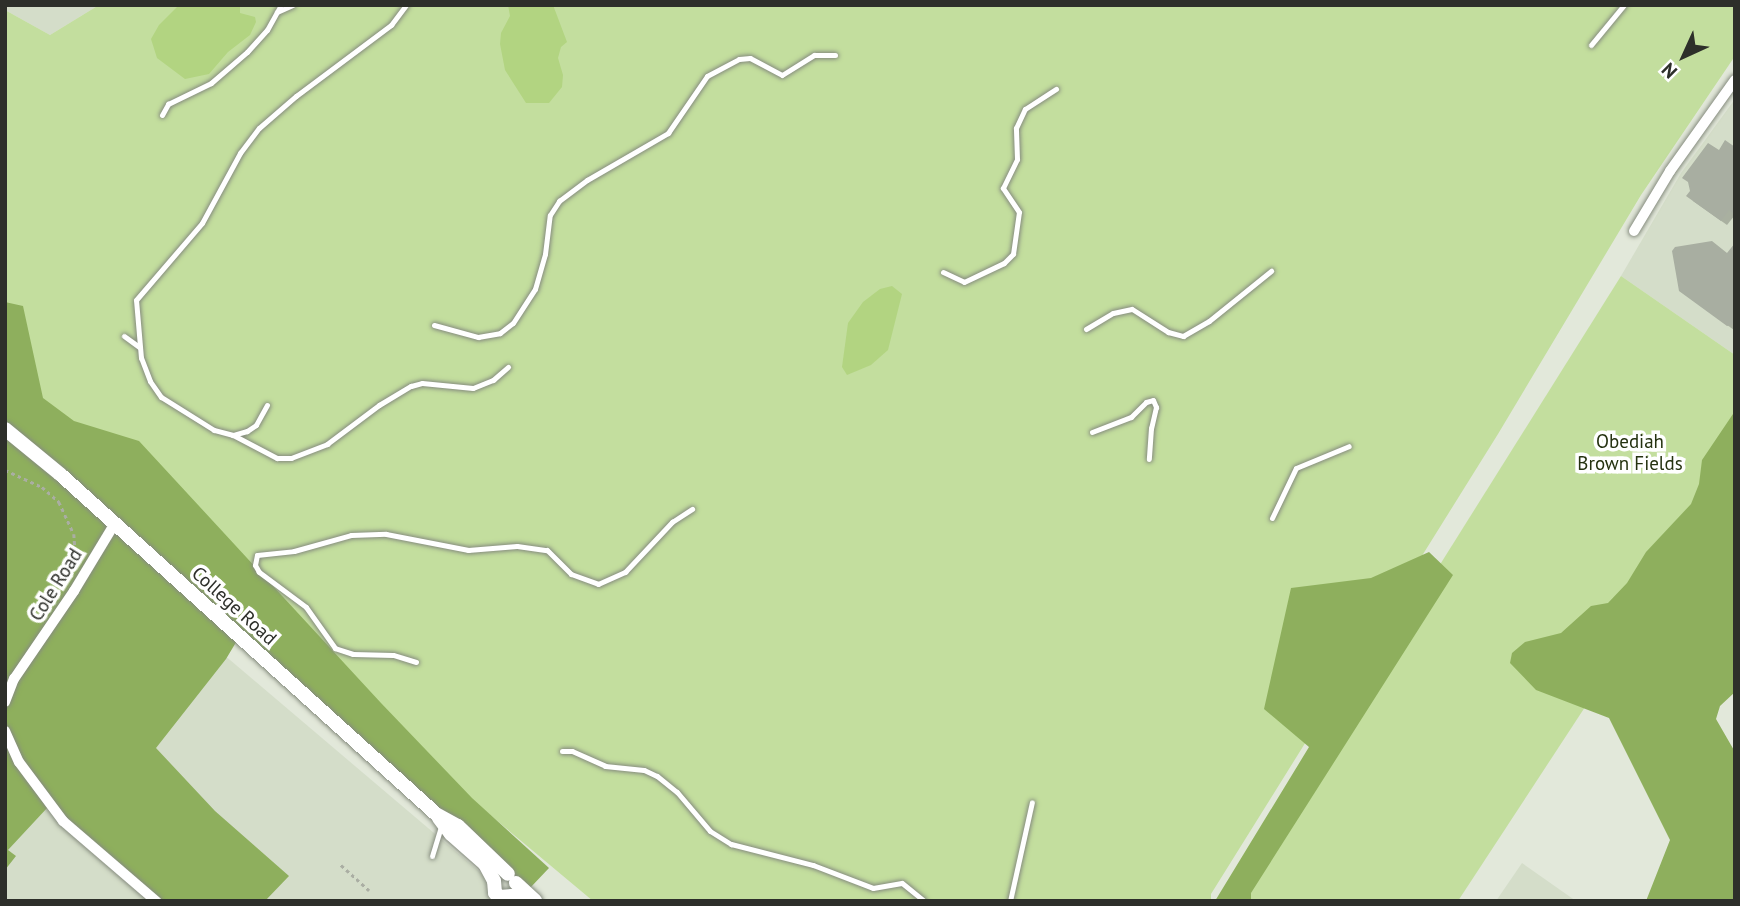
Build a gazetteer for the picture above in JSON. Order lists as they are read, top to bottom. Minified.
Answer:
{"streets":{"street":["Cole Road","College Road"]},"crossings":[["Cole Road","College Road"]],"parks":["Obediah Brown Fields"],"north":"bottom left"}
